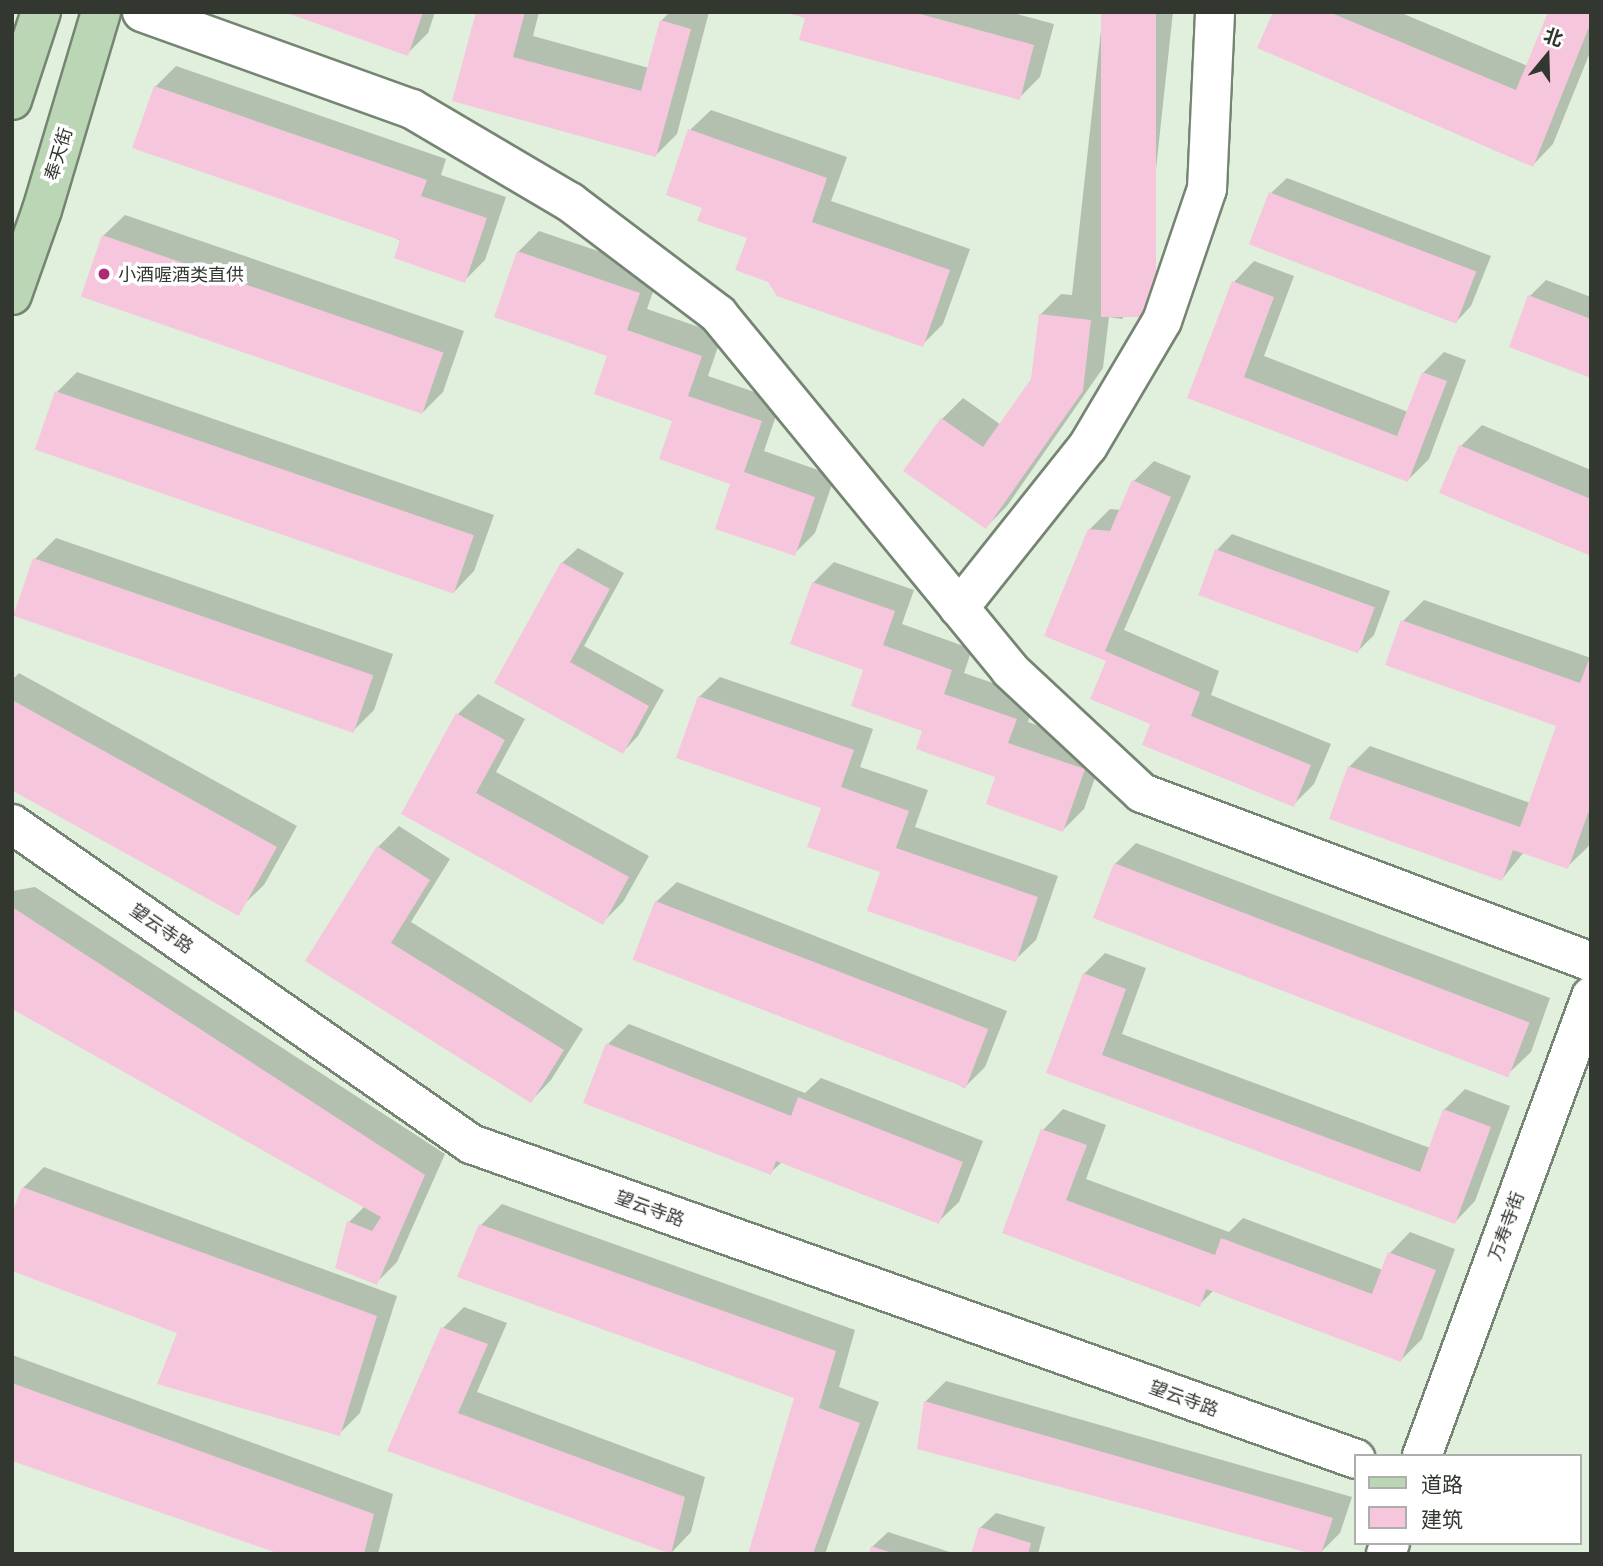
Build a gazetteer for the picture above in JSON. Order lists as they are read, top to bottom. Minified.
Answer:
{"streets":{"main road":["奉天街"],"street":["望云寺路","万寿寺街"]},"places":["小酒喔酒类直供"],"legend":["道路","建筑"],"north":"top"}
